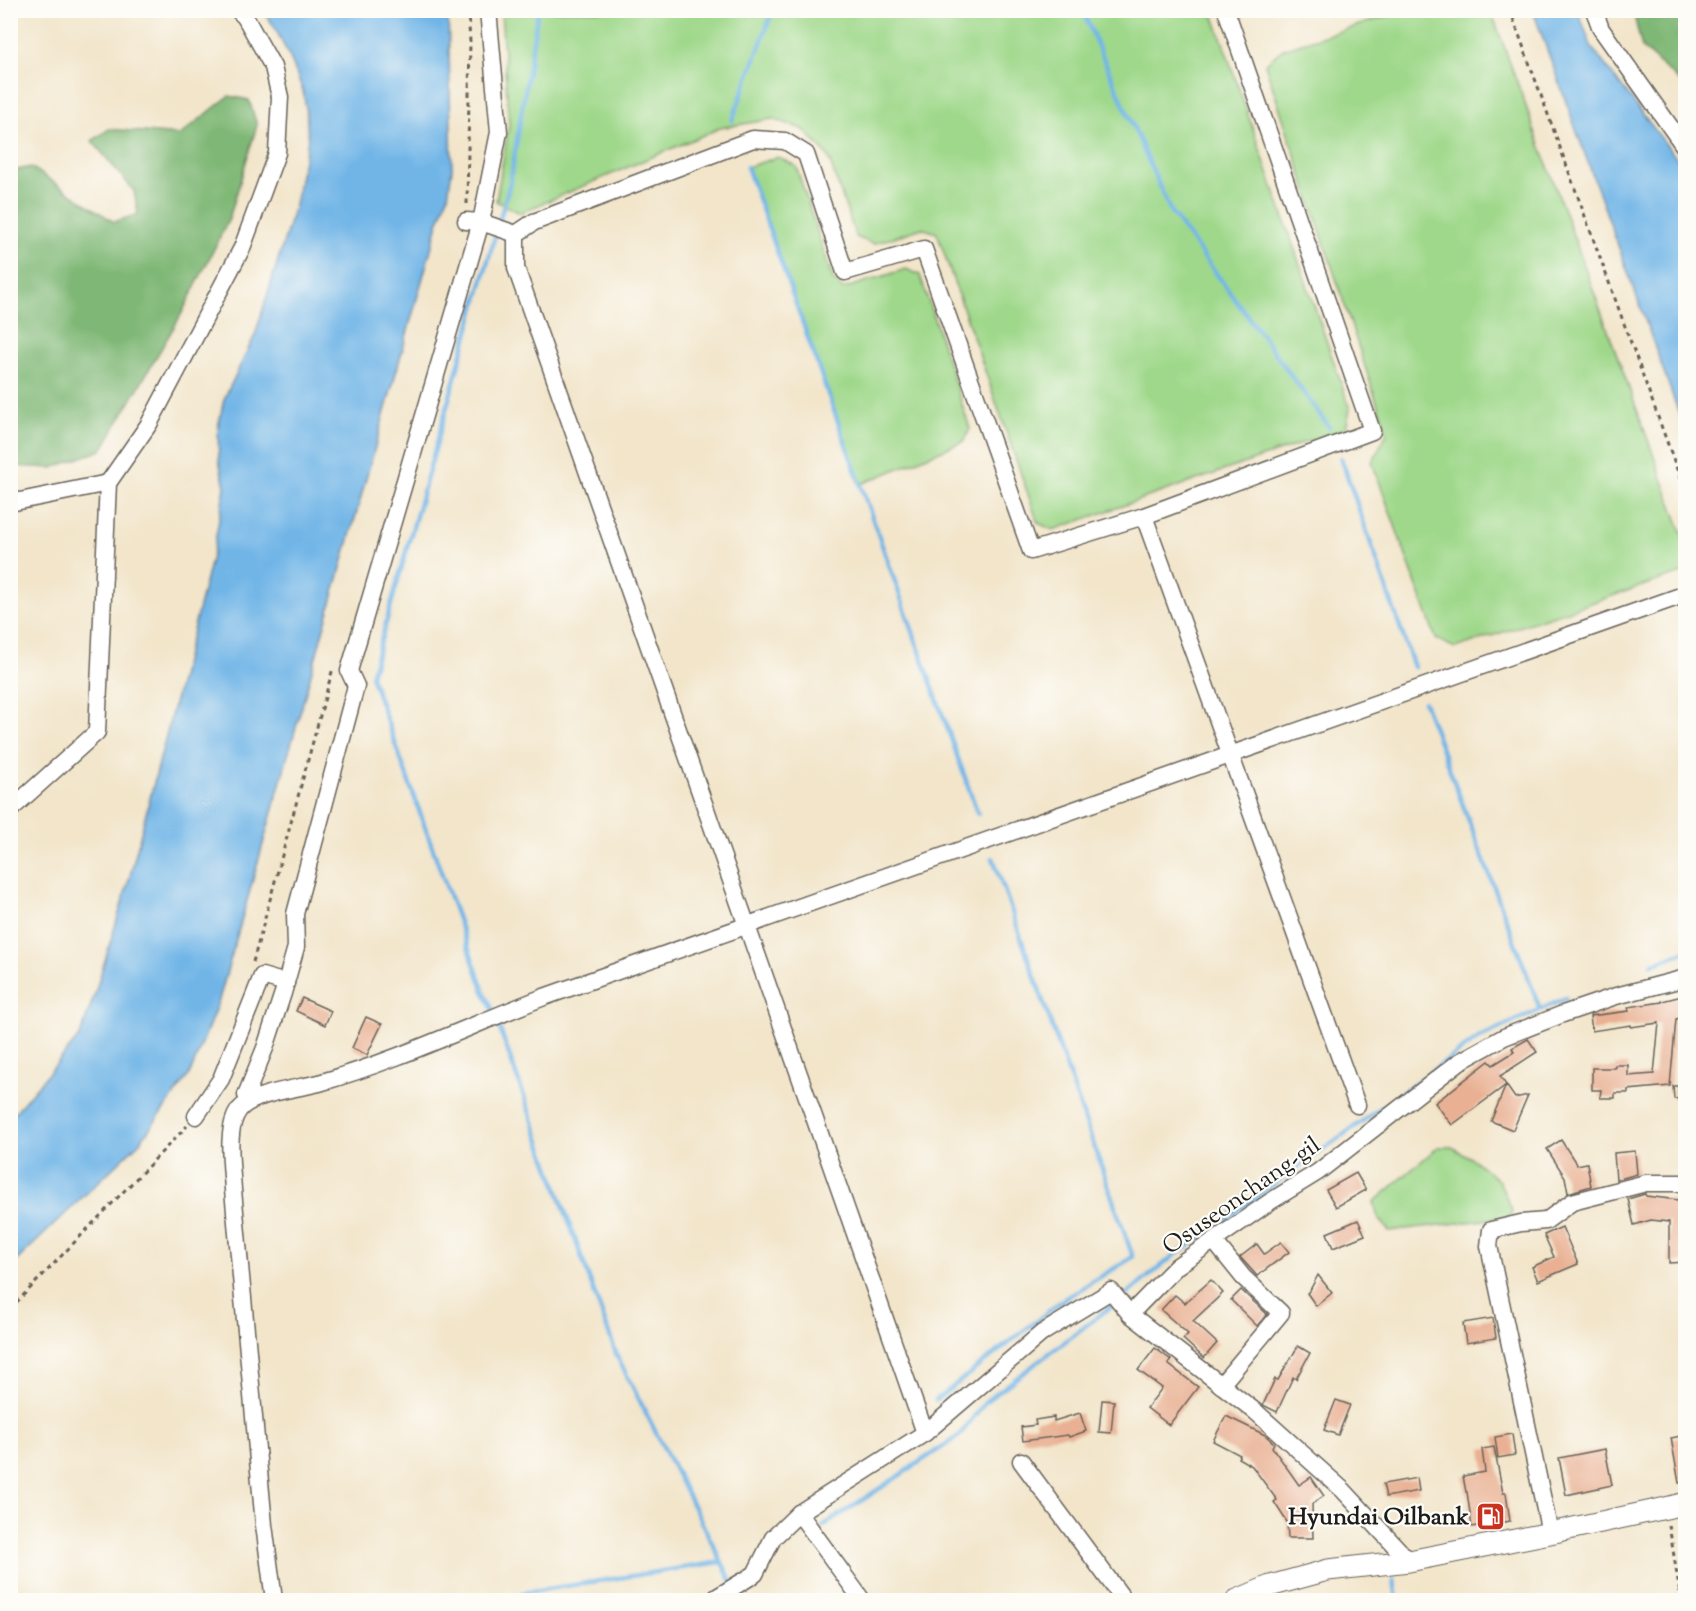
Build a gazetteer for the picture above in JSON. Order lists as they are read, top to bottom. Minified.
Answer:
{"streets":{"street":["Osuseonchang-gil"]},"places":{"fuel station":["Hyundai Oilbank"]}}
